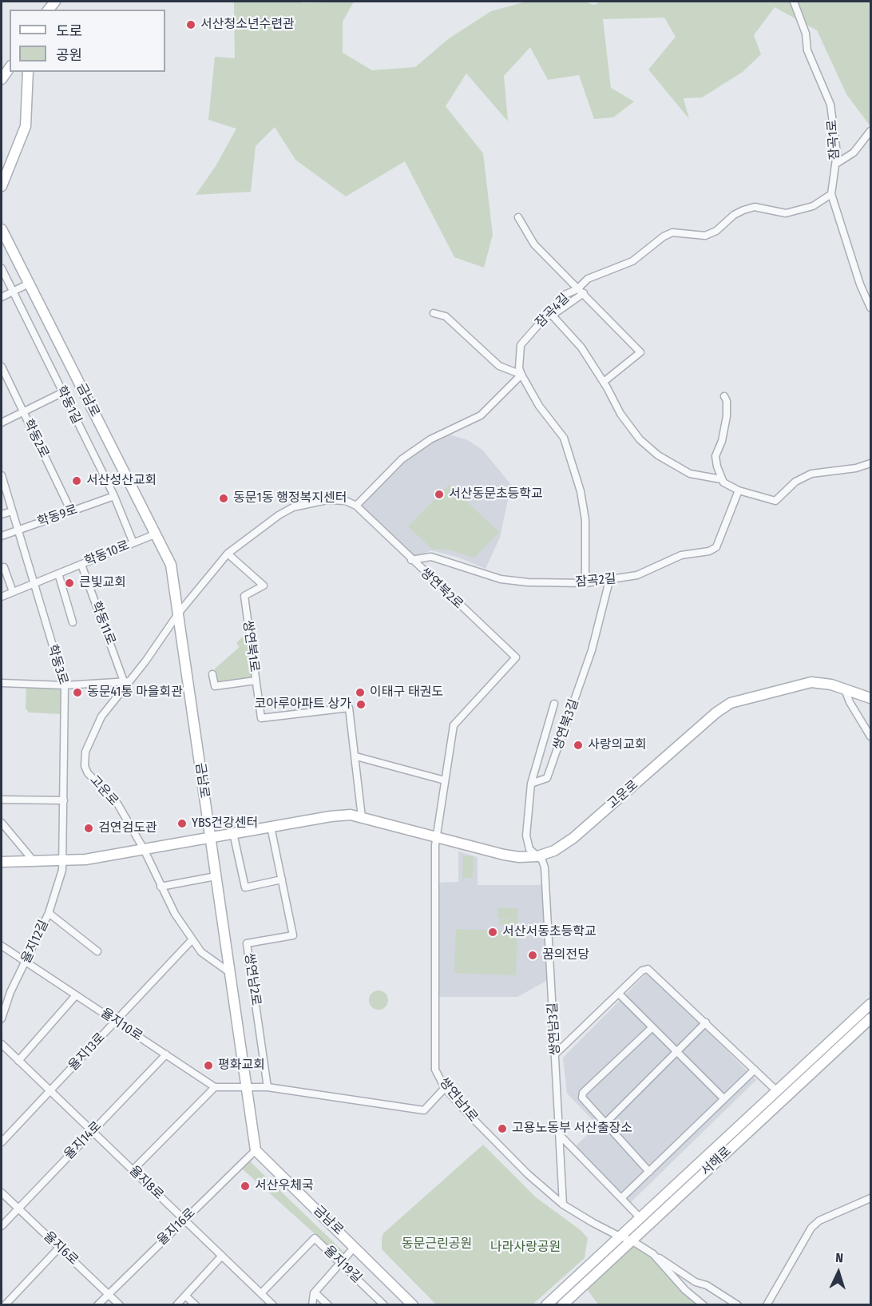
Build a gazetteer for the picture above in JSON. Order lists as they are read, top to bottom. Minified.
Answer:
{"streets":{"street":["잠곡1로","잠곡4길","금남로","학동1길","학동2로","학동9로","학동10로","잠곡2길","쌍연북2로","학동11로","쌍연북1로","학동3로","쌍연북3길","고운로","율지12길","쌍연남2로","율지10로","쌍연남3길","율지13로","쌍연남1로","율지14로","서해로","율지8로","율지16로","율지6로","율지19길"]},"crossings":[["잠곡1로","잠곡4길"],["금남로","학동10로"],["금남로","고운로"],["금남로","율지16로"],["학동1길","학동9로"],["학동1길","학동10로"],["학동2로","학동9로"],["학동9로","학동3로"],["학동10로","학동11로"],["학동10로","학동3로"],["잠곡2길","쌍연북2로"],["잠곡2길","쌍연북3길"],["쌍연북2로","쌍연남1로"],["학동11로","고운로"],["학동3로","고운로"],["학동3로","율지12길"],["고운로","율지12길"],["고운로","쌍연남2로"],["고운로","쌍연남3길"],["고운로","율지13로"],["고운로","쌍연남1로"],["율지12길","율지10로"],["율지10로","율지13로"],["율지10로","율지14로"],["쌍연남3길","쌍연남1로"],["율지13로","율지8로"],["쌍연남1로","서해로"],["율지14로","율지8로"],["율지14로","율지6로"],["율지8로","율지16로"],["율지8로","율지19길"],["율지16로","율지6로"]],"parks":["동문근린공원","나라사랑공원"],"places":["서산청소년수련관","서산성산교회","서산동문초등학교","동문1동 행정복지센터","큰빛교회","동문41통 마을회관","이태구 태권도","코아루아파트 상가","사랑의교회","YBS건강센터","검연검도관","서산서동초등학교","꿈의전당","평화교회","고용노동부 서산출장소","서산우체국"],"legend":["도로","공원"],"north":"top"}
